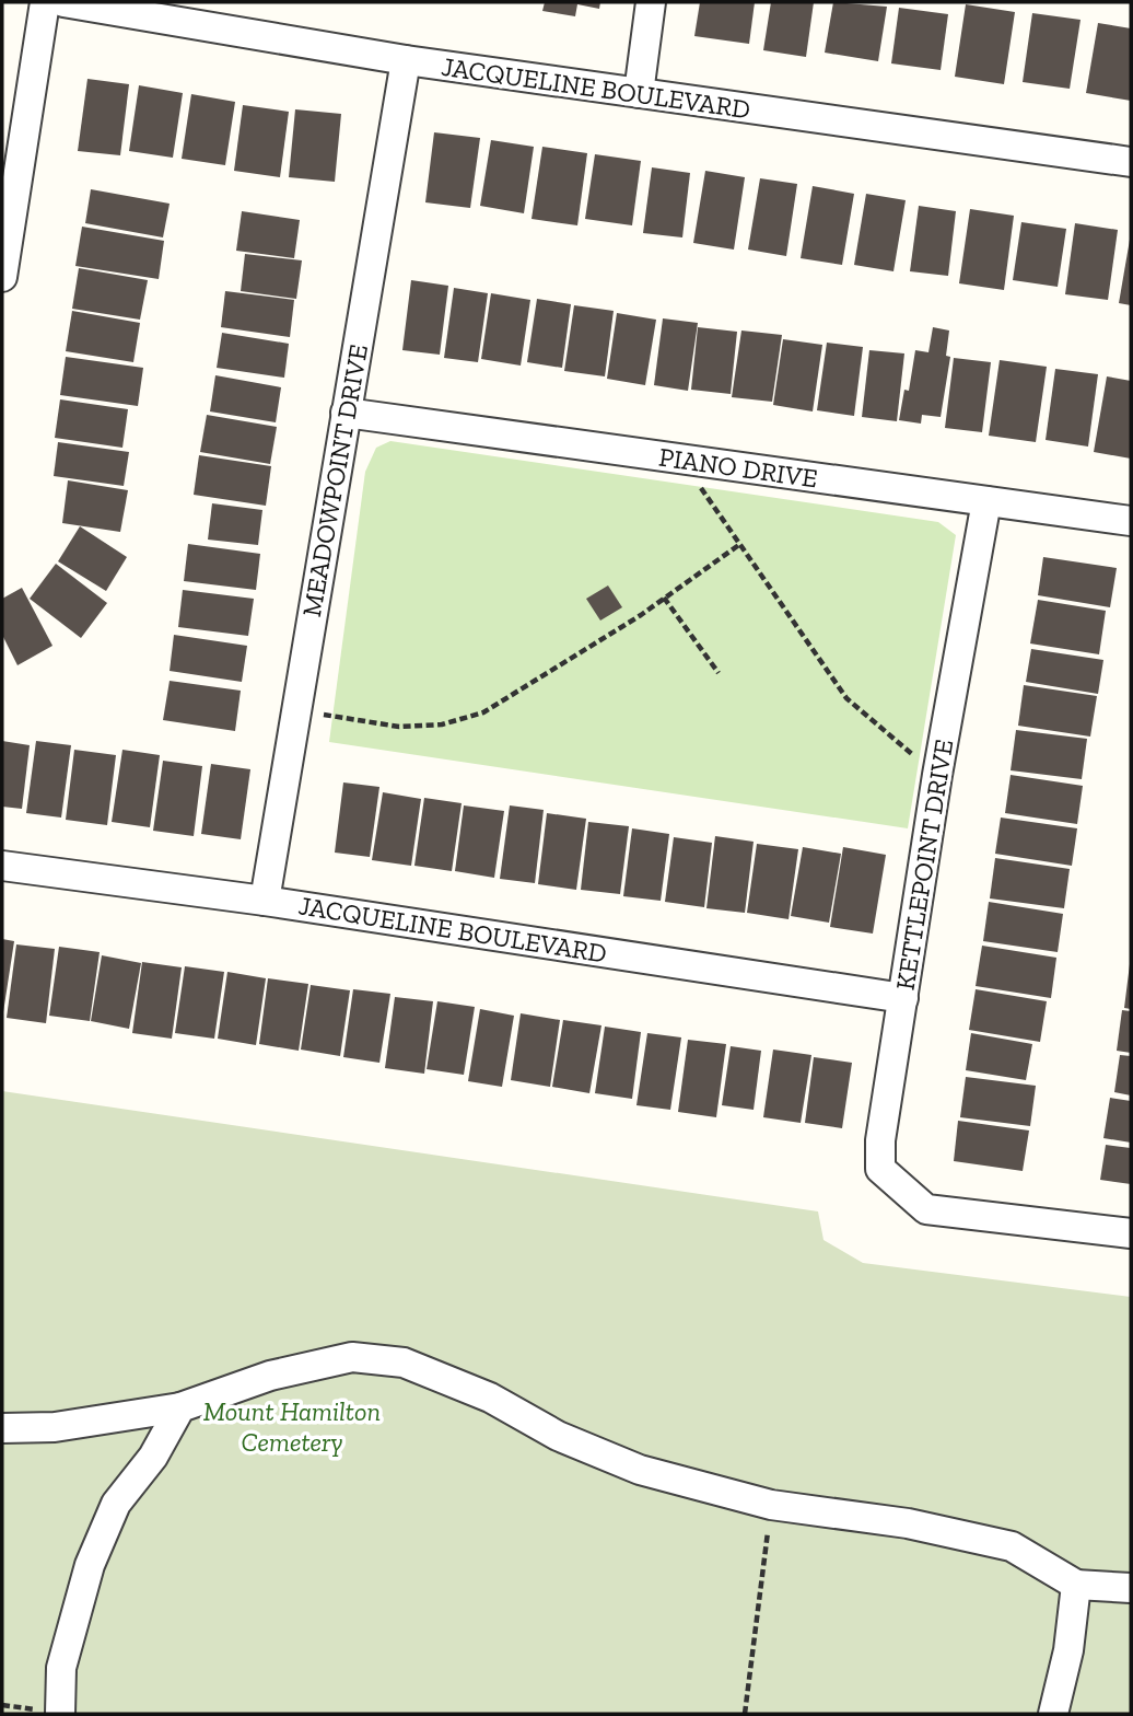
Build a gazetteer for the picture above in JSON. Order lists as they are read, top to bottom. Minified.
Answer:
{"streets":{"street":["JACQUELINE BOULEVARD","PIANO DRIVE","MEADOWPOINT DRIVE","KETTLEPOINT DRIVE"]},"crossings":[["JACQUELINE BOULEVARD","MEADOWPOINT DRIVE"],["JACQUELINE BOULEVARD","KETTLEPOINT DRIVE"],["PIANO DRIVE","MEADOWPOINT DRIVE"],["PIANO DRIVE","KETTLEPOINT DRIVE"]],"parks":["Mount Hamilton Cemetery"]}
